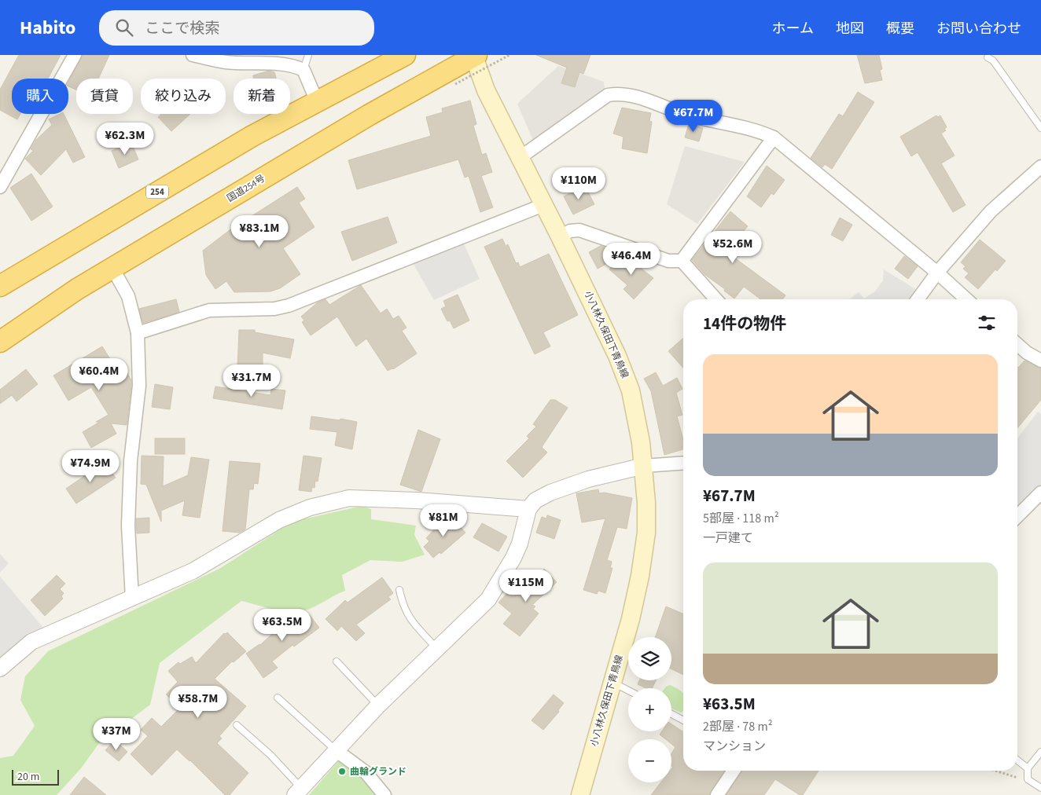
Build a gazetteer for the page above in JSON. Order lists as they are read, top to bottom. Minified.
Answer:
{"streets":{"highway":["国道254号","254"],"main road":["小八林久保田下青鳥線"]},"crossings":[["国道254号","小八林久保田下青鳥線"]],"places":["曲輪グランド"],"scale_bar":"20 m","page":{"header":"Habito","search":"ここで検索","nav":["ホーム","地図","概要","お問い合わせ"],"chip":["購入","賃貸","絞り込み","新着"],"price":["¥67.7M","¥62.3M","¥110M","¥83.1M","¥52.6M","¥46.4M","¥60.4M","¥31.7M","¥74.9M","¥81M","¥115M","¥63.5M","¥58.7M","¥37M"],"heading":"14件の物件","list":[{"name":"¥67.7M","note":"5部屋 · 118 m² · 一戸建て"},{"name":"¥63.5M","note":"2部屋 · 78 m² · マンション"}],"map_buttons":["+","−"],"scale":"20 m"}}
